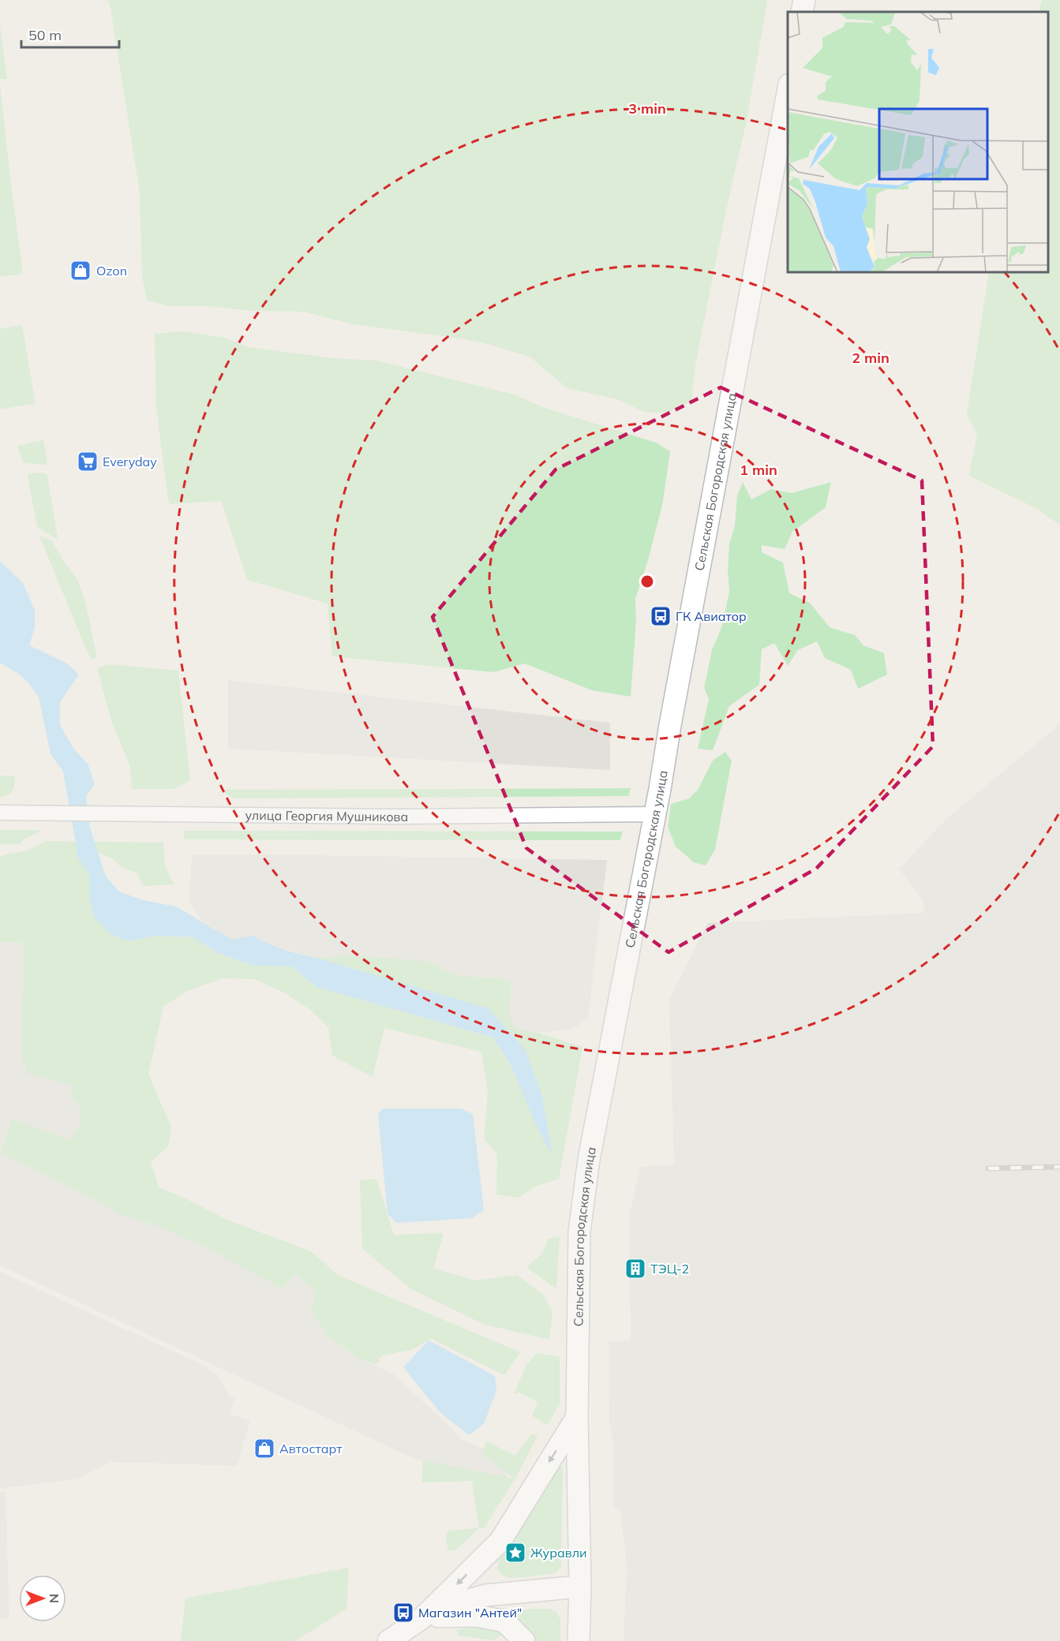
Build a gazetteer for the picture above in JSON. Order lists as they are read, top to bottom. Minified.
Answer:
{"streets":{"main road":["Сельская Богородская улица"],"street":["улица Георгия Мушникова"]},"crossings":[["Сельская Богородская улица","улица Георгия Мушникова"]],"places":{"shop":["Ozon","Автостарт"],"supermarket":["Everyday"],"bus stop":["ГК Авиатор","Магазин \"Антей\""],"building":["ТЭЦ-2"],"place":["Журавли"]},"scale_bar":"50 m","north":"right","rings":["3 min","2 min","1 min"]}
